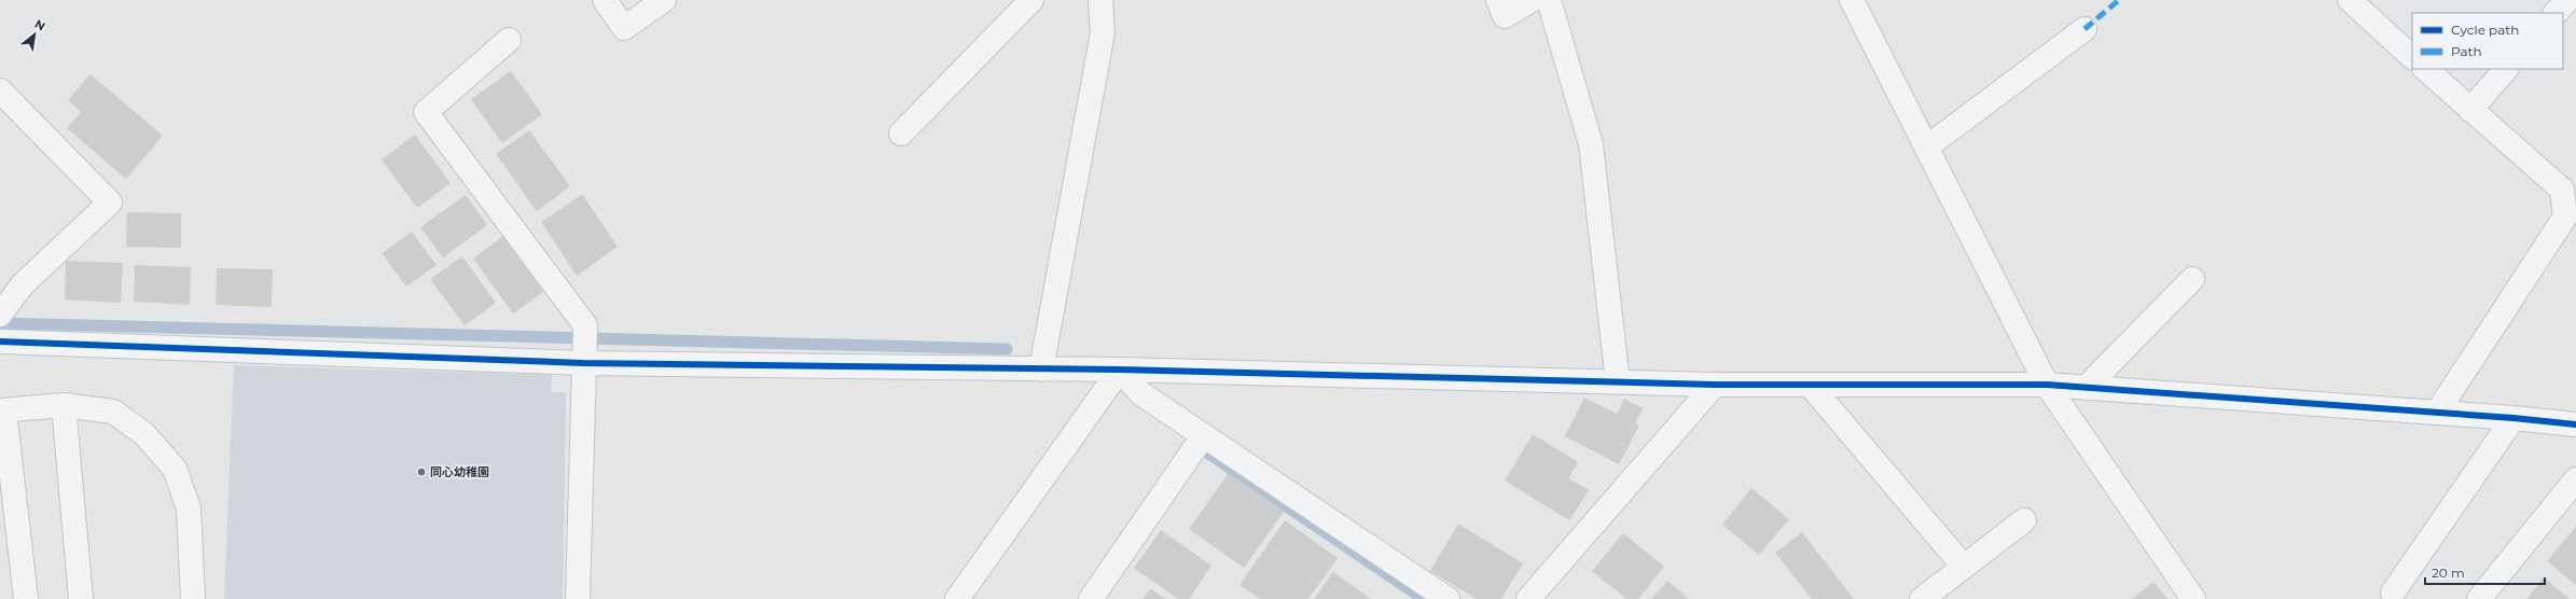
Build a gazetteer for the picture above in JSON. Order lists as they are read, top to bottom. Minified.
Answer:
{"places":["同心幼稚園"],"legend":["Cycle path","Path"],"scale_bar":"20 m","north":"top right"}
